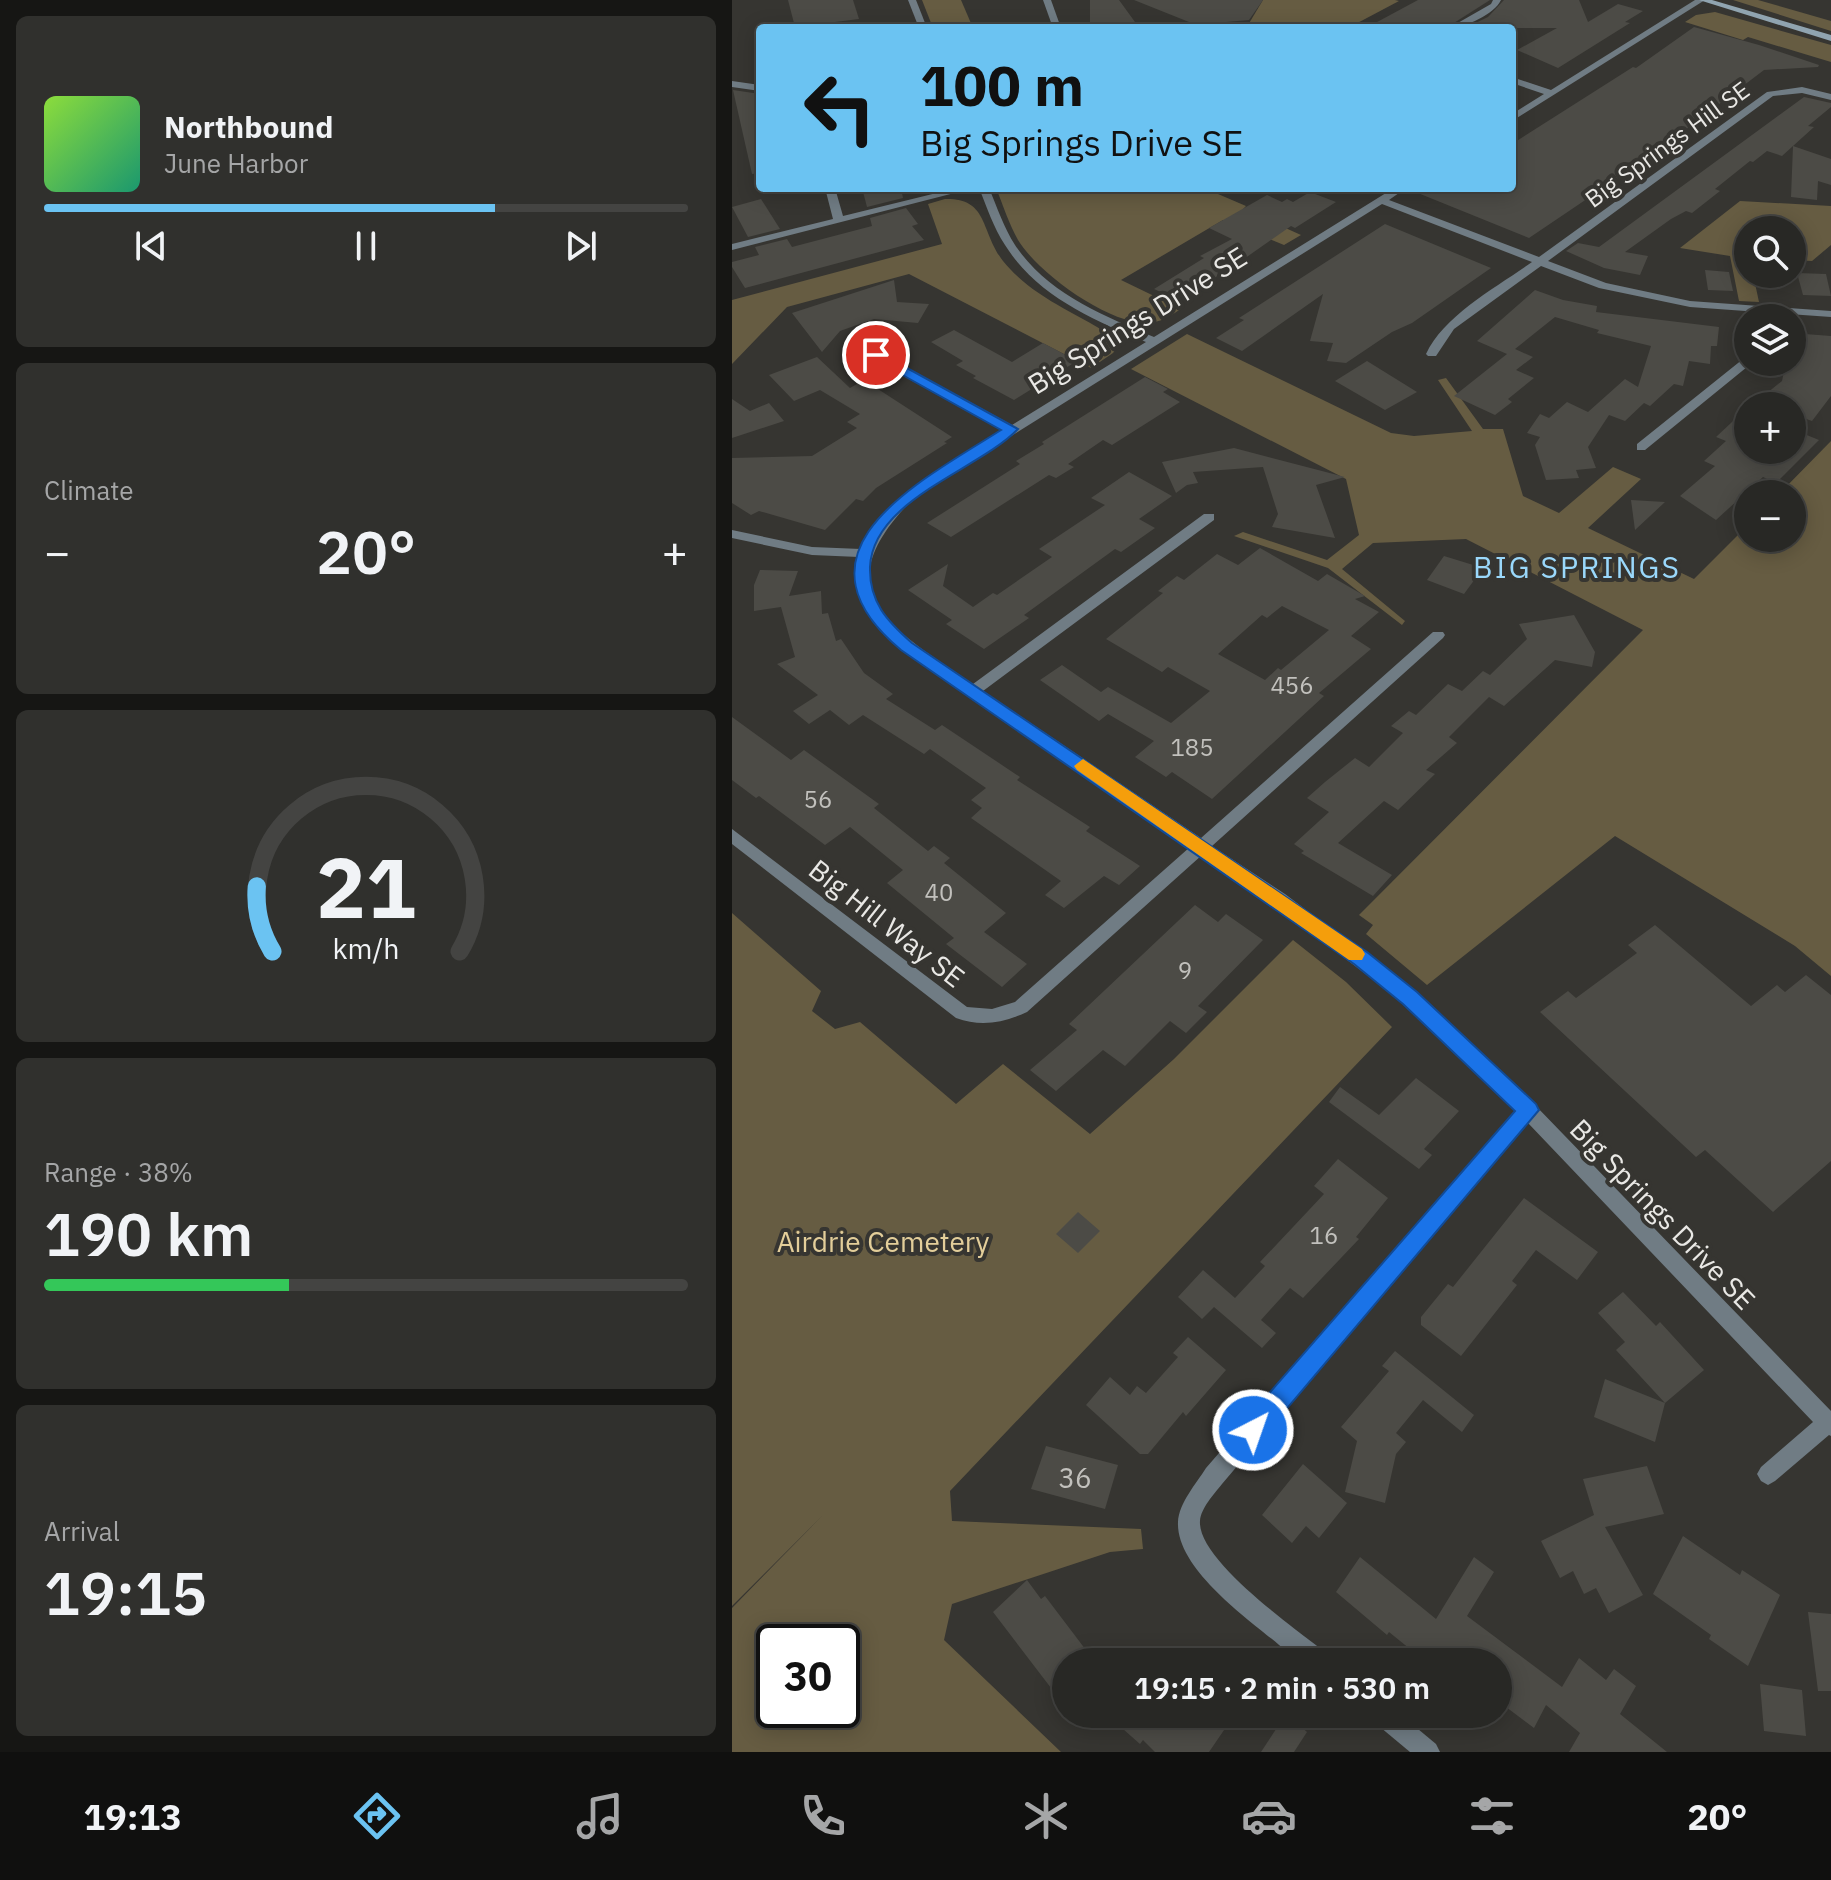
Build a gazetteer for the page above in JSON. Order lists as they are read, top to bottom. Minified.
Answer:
{"streets":{"street":["Big Springs Hill SE","Big Springs Drive SE","Big Hill Way SE"]},"crossings":[["Big Springs Drive SE","Big Hill Way SE"]],"districts":["BIG SPRINGS"],"parks":["Airdrie Cemetery"],"house_numbers":["456","185","56","40","9","16","36"],"page":{"turn":["100 m","Big Springs Drive SE"],"song":["Northbound","June Harbor"],"map_buttons":["+","−"],"tile":["Climate",["Range · 38%","190 km"],["Arrival","19:15"]],"heat":["−","20°","+"],"limit":"30","trip":"19:15 · 2 min · 530 m","tabs":["19:13","20°"],"gauge":["21","km/h"]}}
